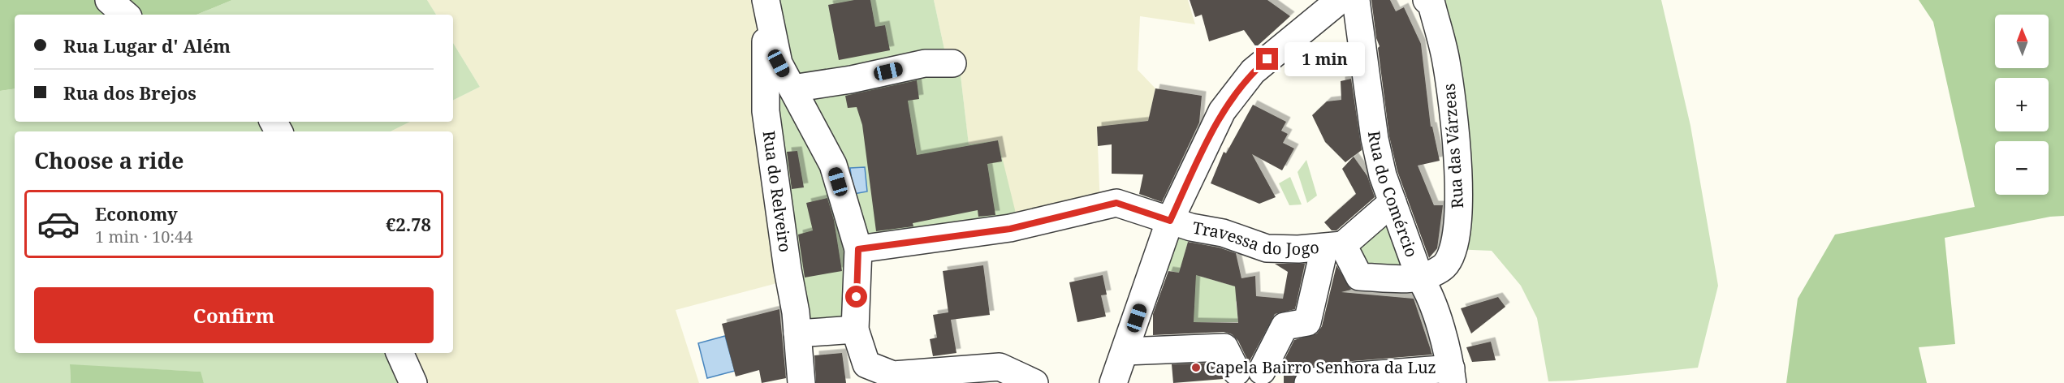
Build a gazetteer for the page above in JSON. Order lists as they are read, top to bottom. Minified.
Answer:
{"streets":{"street":["Rua das Várzeas","Rua do Relveiro","Rua do Comércio","Travessa do Jogo"]},"crossings":[["Rua das Várzeas","Rua do Comércio"]],"places":["Capela Bairro Senhora da Luz"],"north":"top","page":{"map_buttons":["+","−"],"banner":["Rua Lugar d' Além","Rua dos Brejos"],"bubble":"1 min","heading":"Choose a ride","list":[{"name":"Economy","note":"1 min · 10:44","value":"€2.78"}],"buttons":"Confirm"}}
